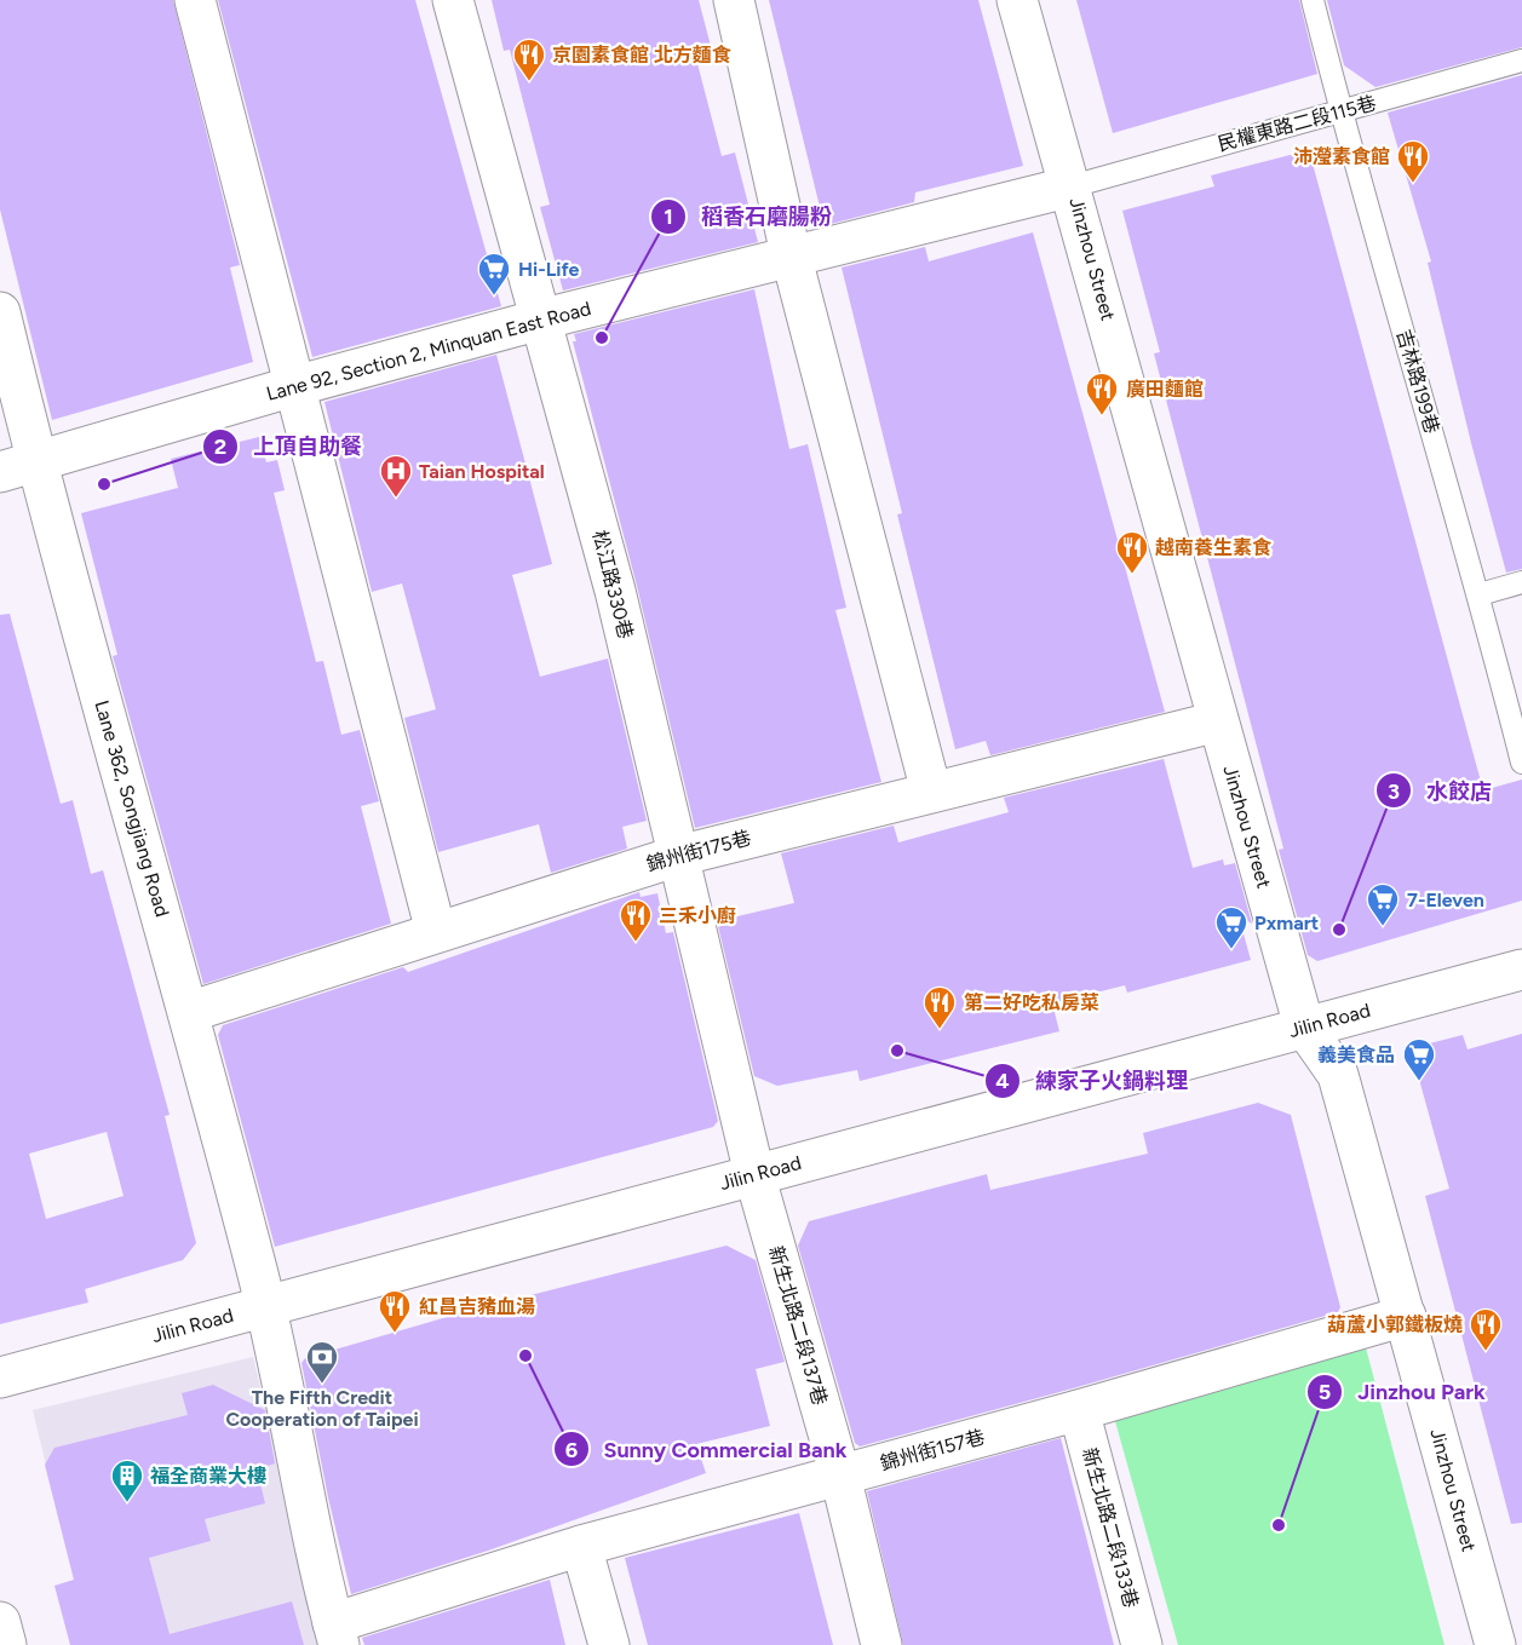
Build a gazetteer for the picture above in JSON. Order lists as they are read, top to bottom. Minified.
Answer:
{"streets":{"street":["Jinzhou Street","Lane 92, Section 2, Minquan East Road","松江路330巷","Lane 362, Songjiang Road","錦州街175巷","Jilin Road","新生北路二段137巷","錦州街157巷","新生北路二段133巷"],"lane":["民權東路二段115巷","吉林路199巷"]},"crossings":[["民權東路二段115巷","Jinzhou Street"],["民權東路二段115巷","Lane 92, Section 2, Minquan East Road"],["民權東路二段115巷","吉林路199巷"],["Jinzhou Street","Lane 92, Section 2, Minquan East Road"],["Jinzhou Street","錦州街175巷"],["Jinzhou Street","Jilin Road"],["Jinzhou Street","錦州街157巷"],["Lane 92, Section 2, Minquan East Road","松江路330巷"],["Lane 92, Section 2, Minquan East Road","Lane 362, Songjiang Road"],["松江路330巷","錦州街175巷"],["松江路330巷","Jilin Road"],["松江路330巷","新生北路二段137巷"],["Lane 362, Songjiang Road","錦州街175巷"],["Lane 362, Songjiang Road","Jilin Road"],["Lane 362, Songjiang Road","錦州街157巷"],["Jilin Road","新生北路二段137巷"],["新生北路二段137巷","錦州街157巷"],["錦州街157巷","新生北路二段133巷"]],"places":{"restaurant":["京園素食館 北方麵食","沛瀅素食館","廣田麵館","越南養生素食","三禾小廚","第二好吃私房菜","紅昌吉豬血湯","葫蘆小郭鐵板燒"],"supermarket":["Hi-Life","7-Eleven","Pxmart","義美食品"],"other":["稻香石磨腸粉","上頂自助餐","水餃店","練家子火鍋料理","Sunny Commercial Bank","Jinzhou Park"],"hospital":["Taian Hospital"],"bank":["The Fifth Credit Cooperation of Taipei"],"building":["福全商業大樓"]}}
